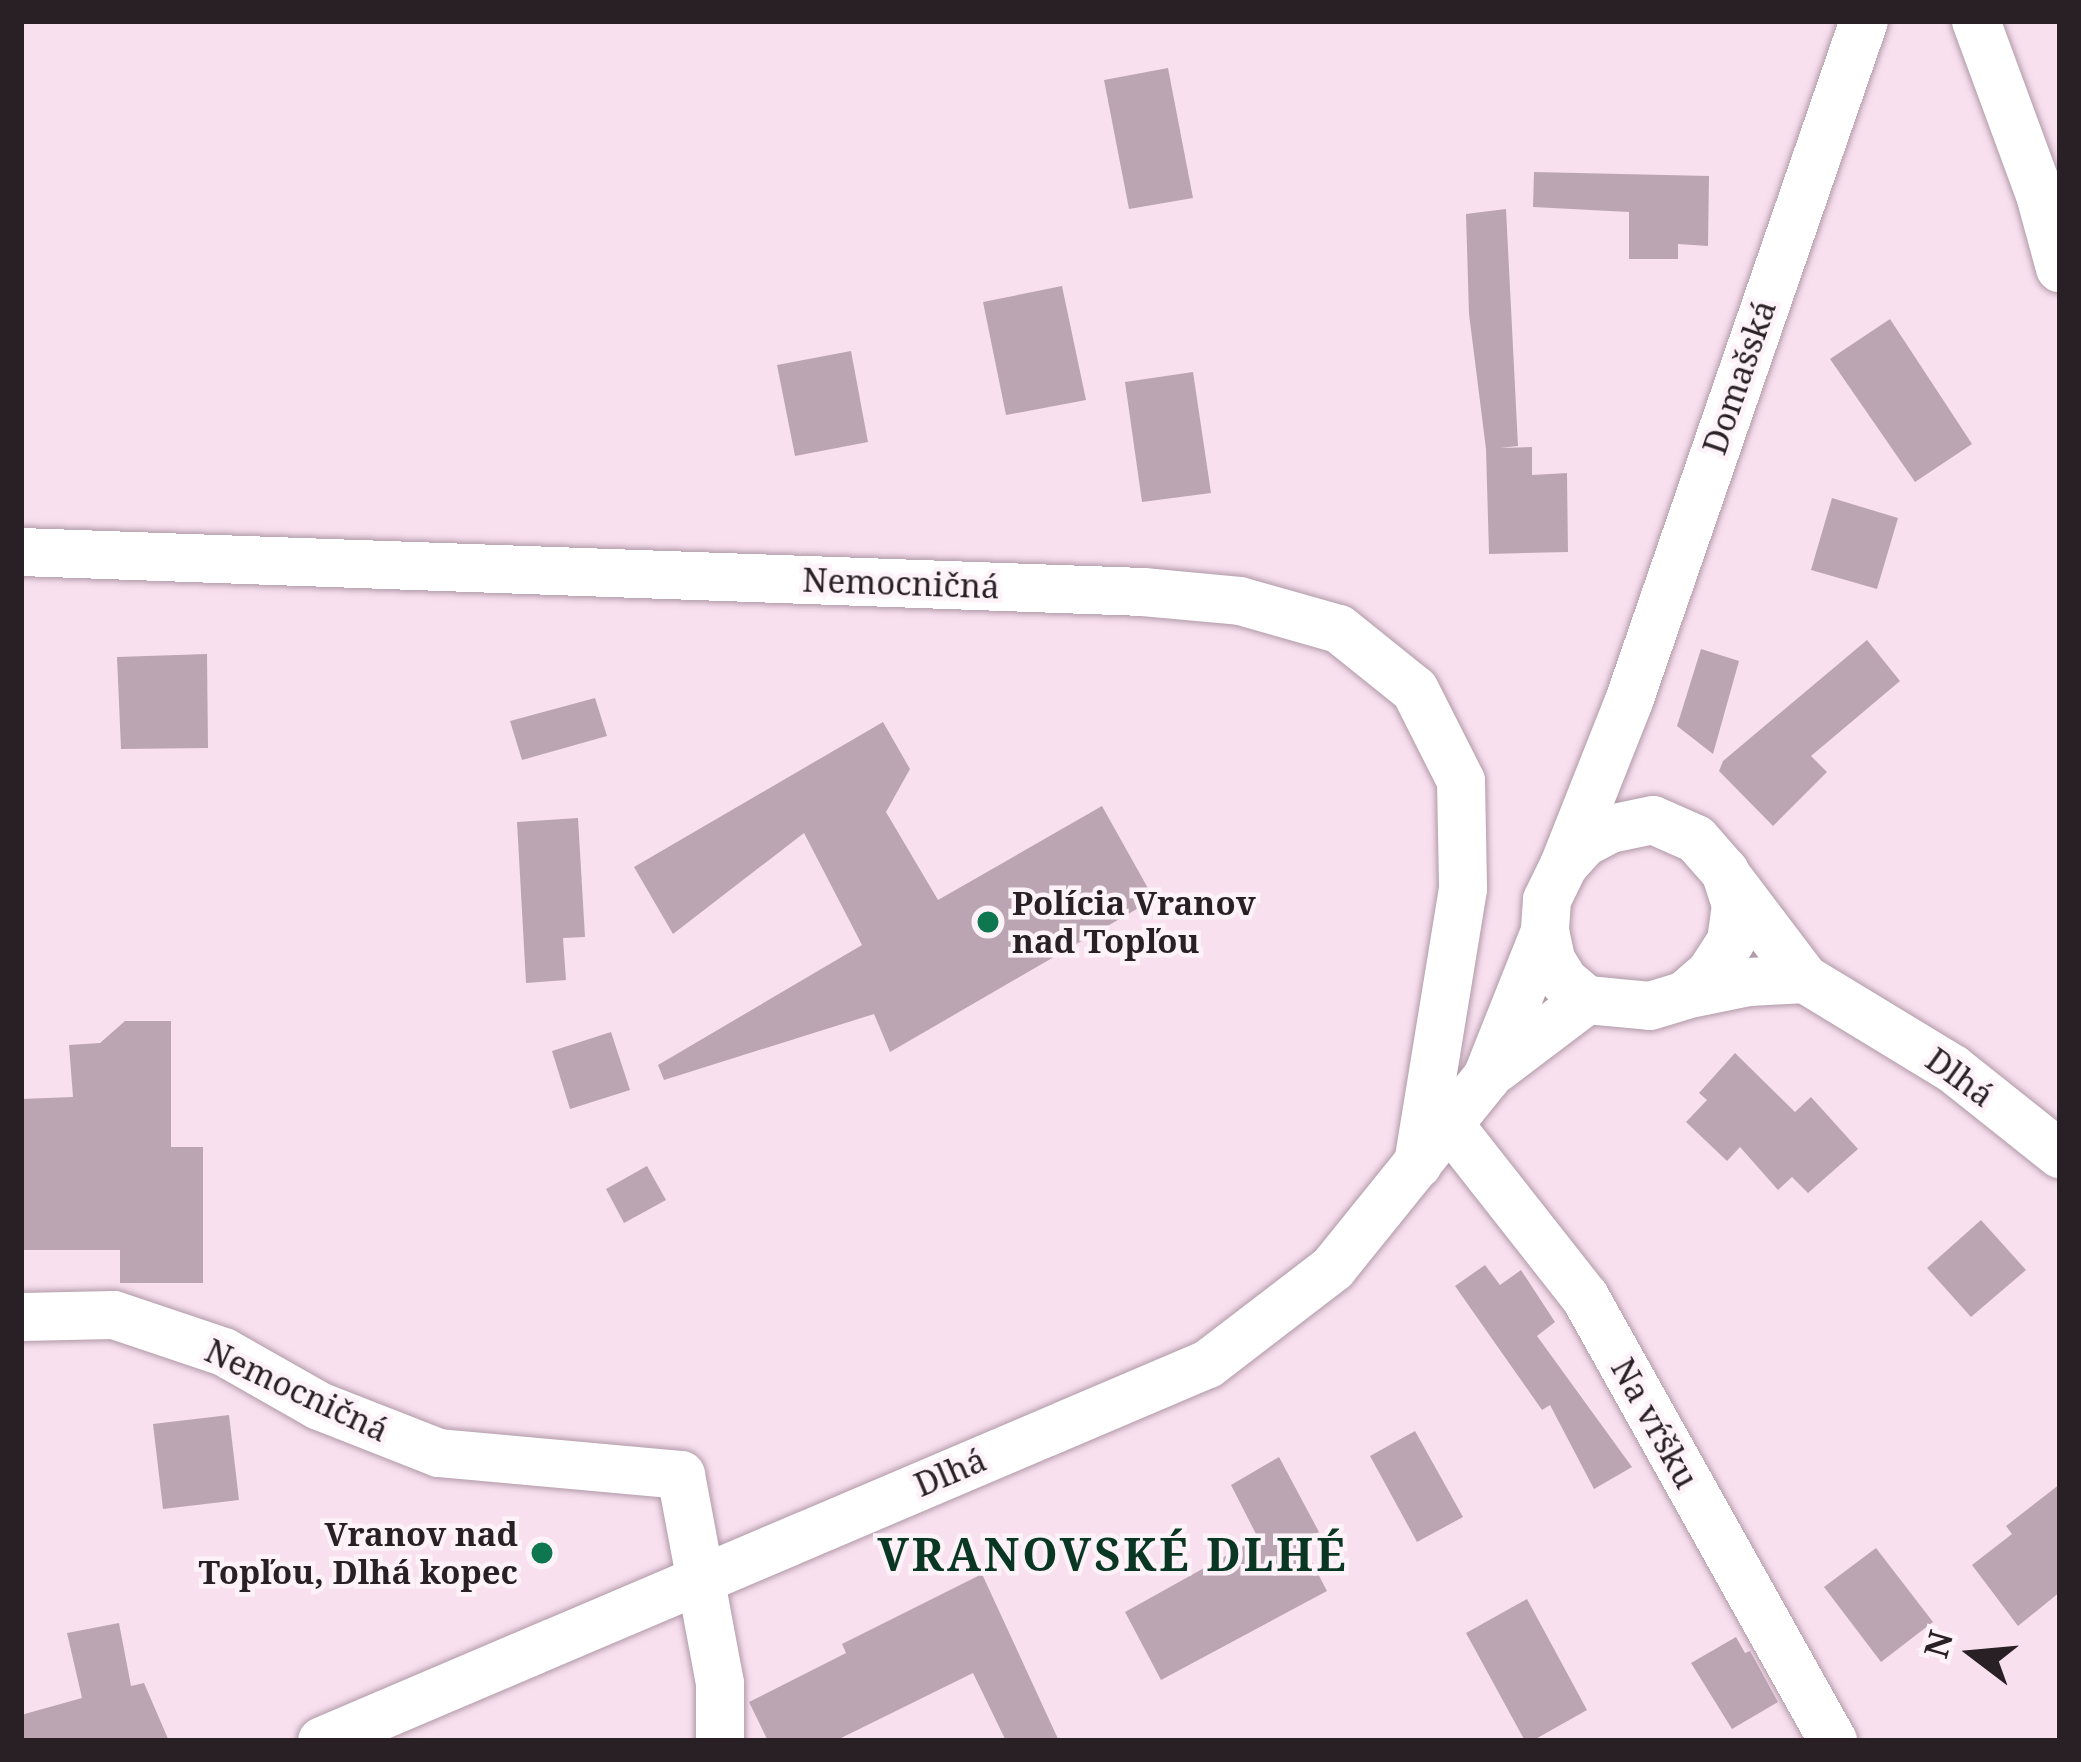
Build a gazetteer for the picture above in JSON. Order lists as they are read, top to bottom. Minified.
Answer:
{"streets":{"street":["Domašská","Nemocničná","Dlhá","Na vŕšku"]},"crossings":[["Nemocničná","Dlhá"],["Dlhá","Na vŕšku"]],"districts":["VRANOVSKÉ DLHÉ"],"places":["Polícia Vranov nad Topľou","Vranov nad Topľou, Dlhá kopec"],"north":"left"}
